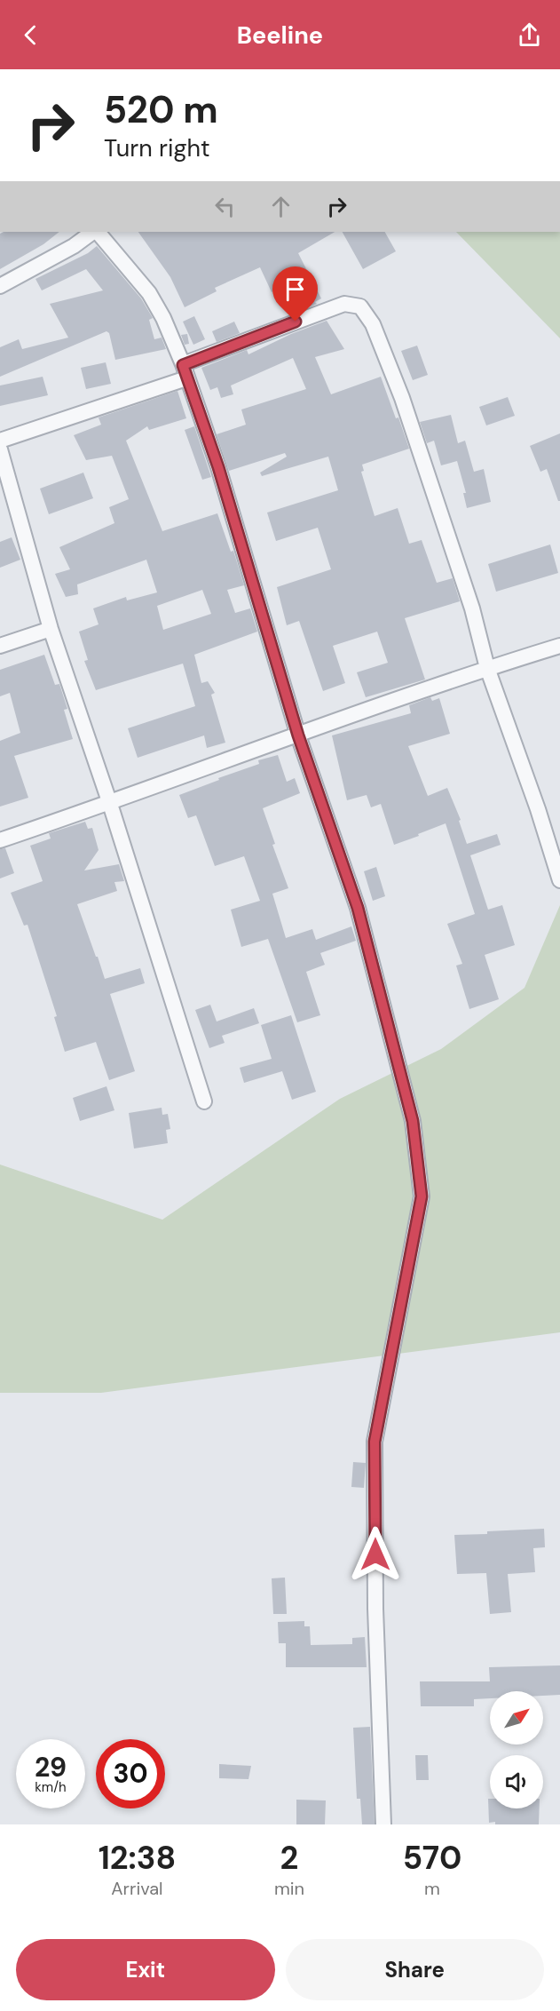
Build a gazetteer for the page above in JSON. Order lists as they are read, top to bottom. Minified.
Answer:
{"north":"top right","page":{"header":"Beeline","turn":["520 m","Turn right"],"speed":"29 km/h","limit":"30","eta":["12:38","Arrival","2","min","570","m"],"buttons":["Exit","Share"]}}
